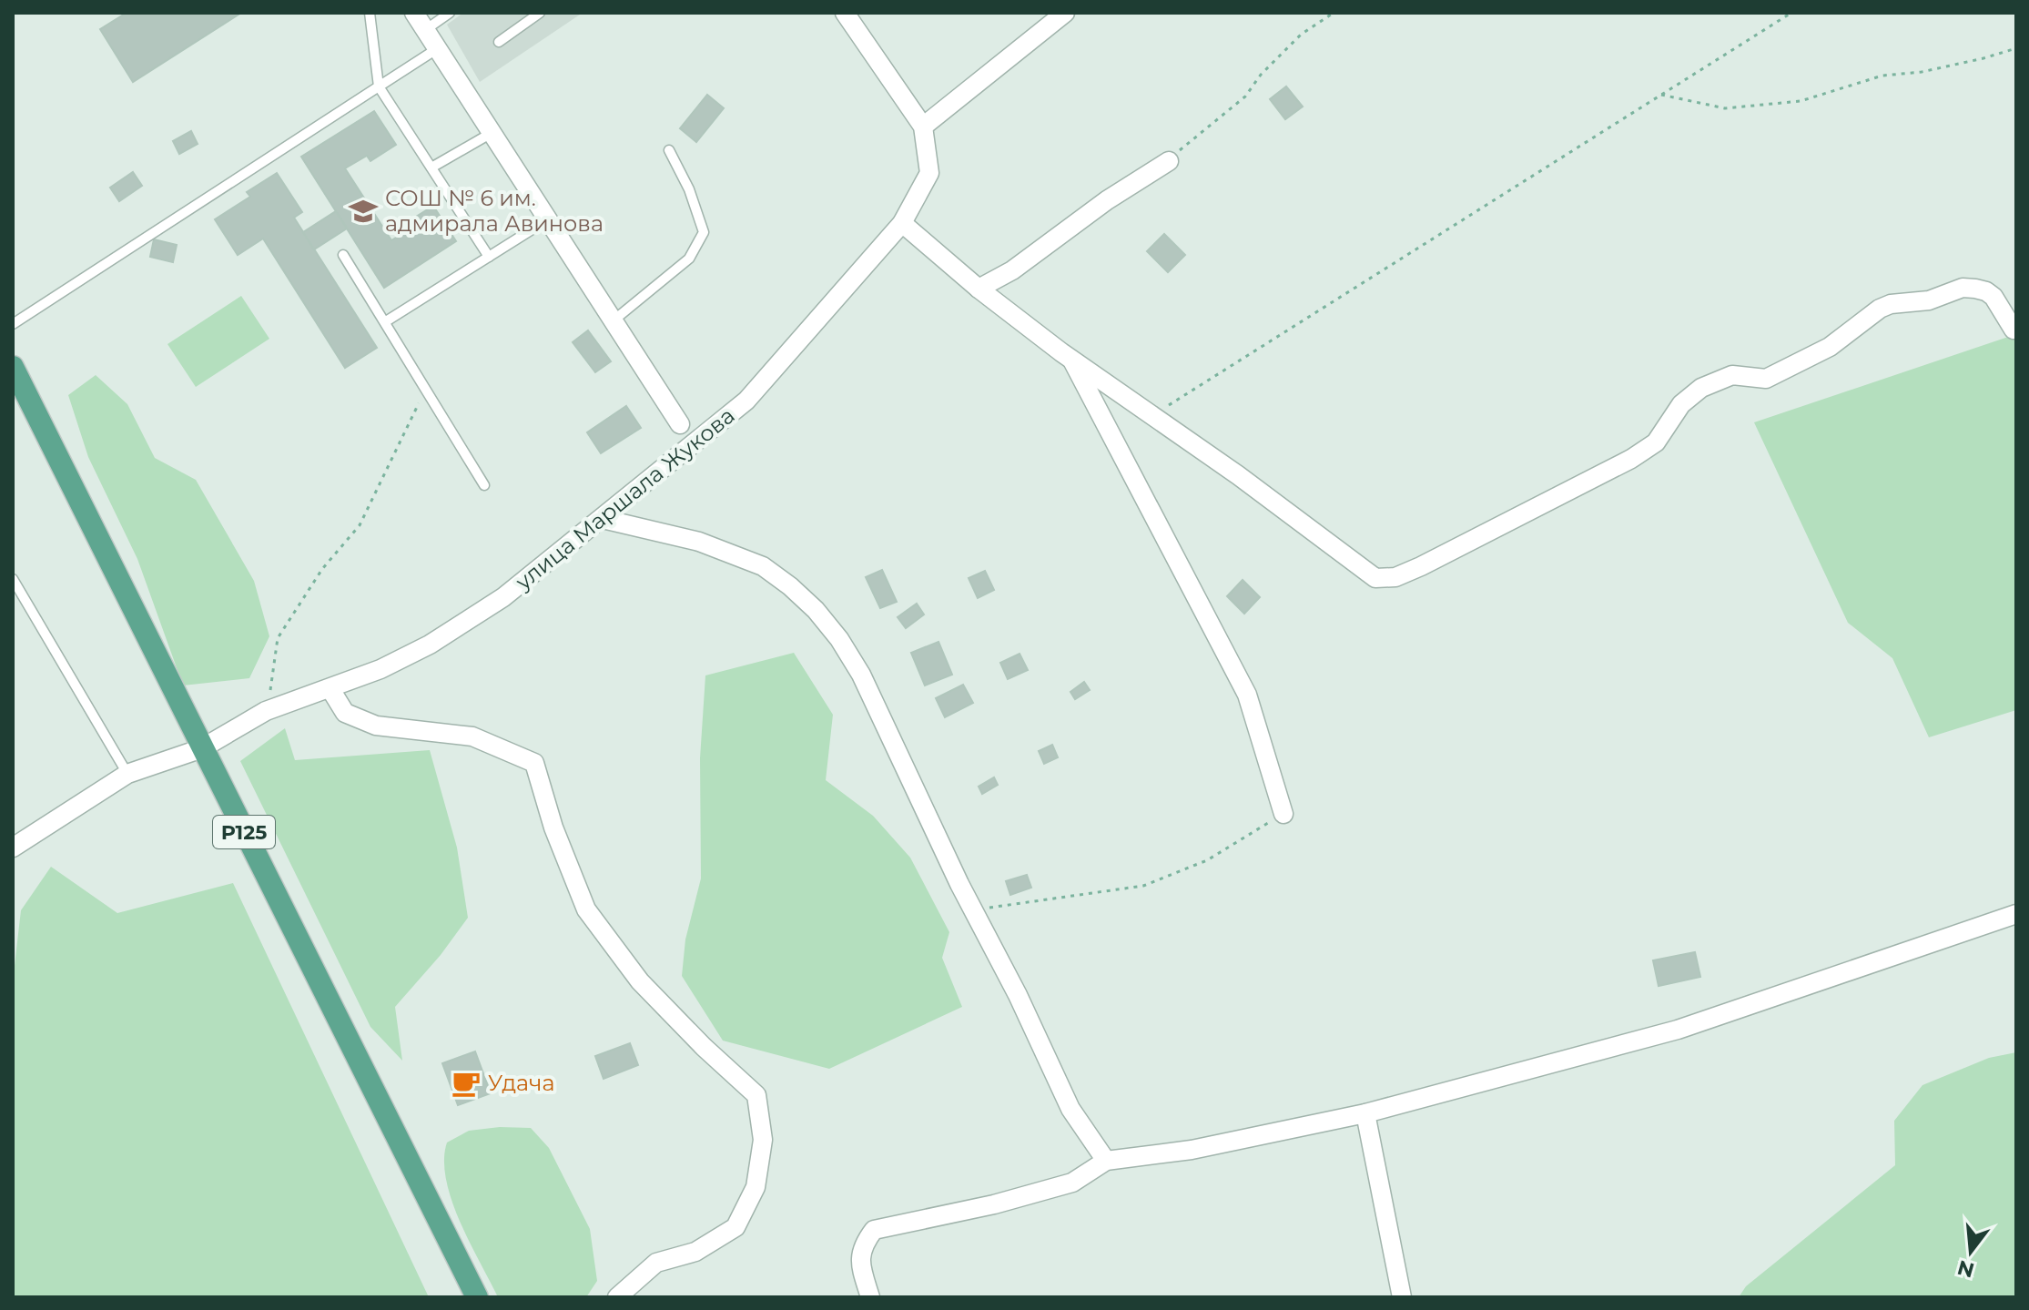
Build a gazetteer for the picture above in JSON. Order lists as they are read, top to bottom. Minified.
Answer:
{"streets":{"main road":["Р125"],"street":["улица Маршала Жукова"]},"crossings":[["улица Маршала Жукова","Р125"]],"places":{"school or university":["СОШ № 6 им. адмирала Авинова"],"cafe":["Удача"]},"north":"bottom"}
